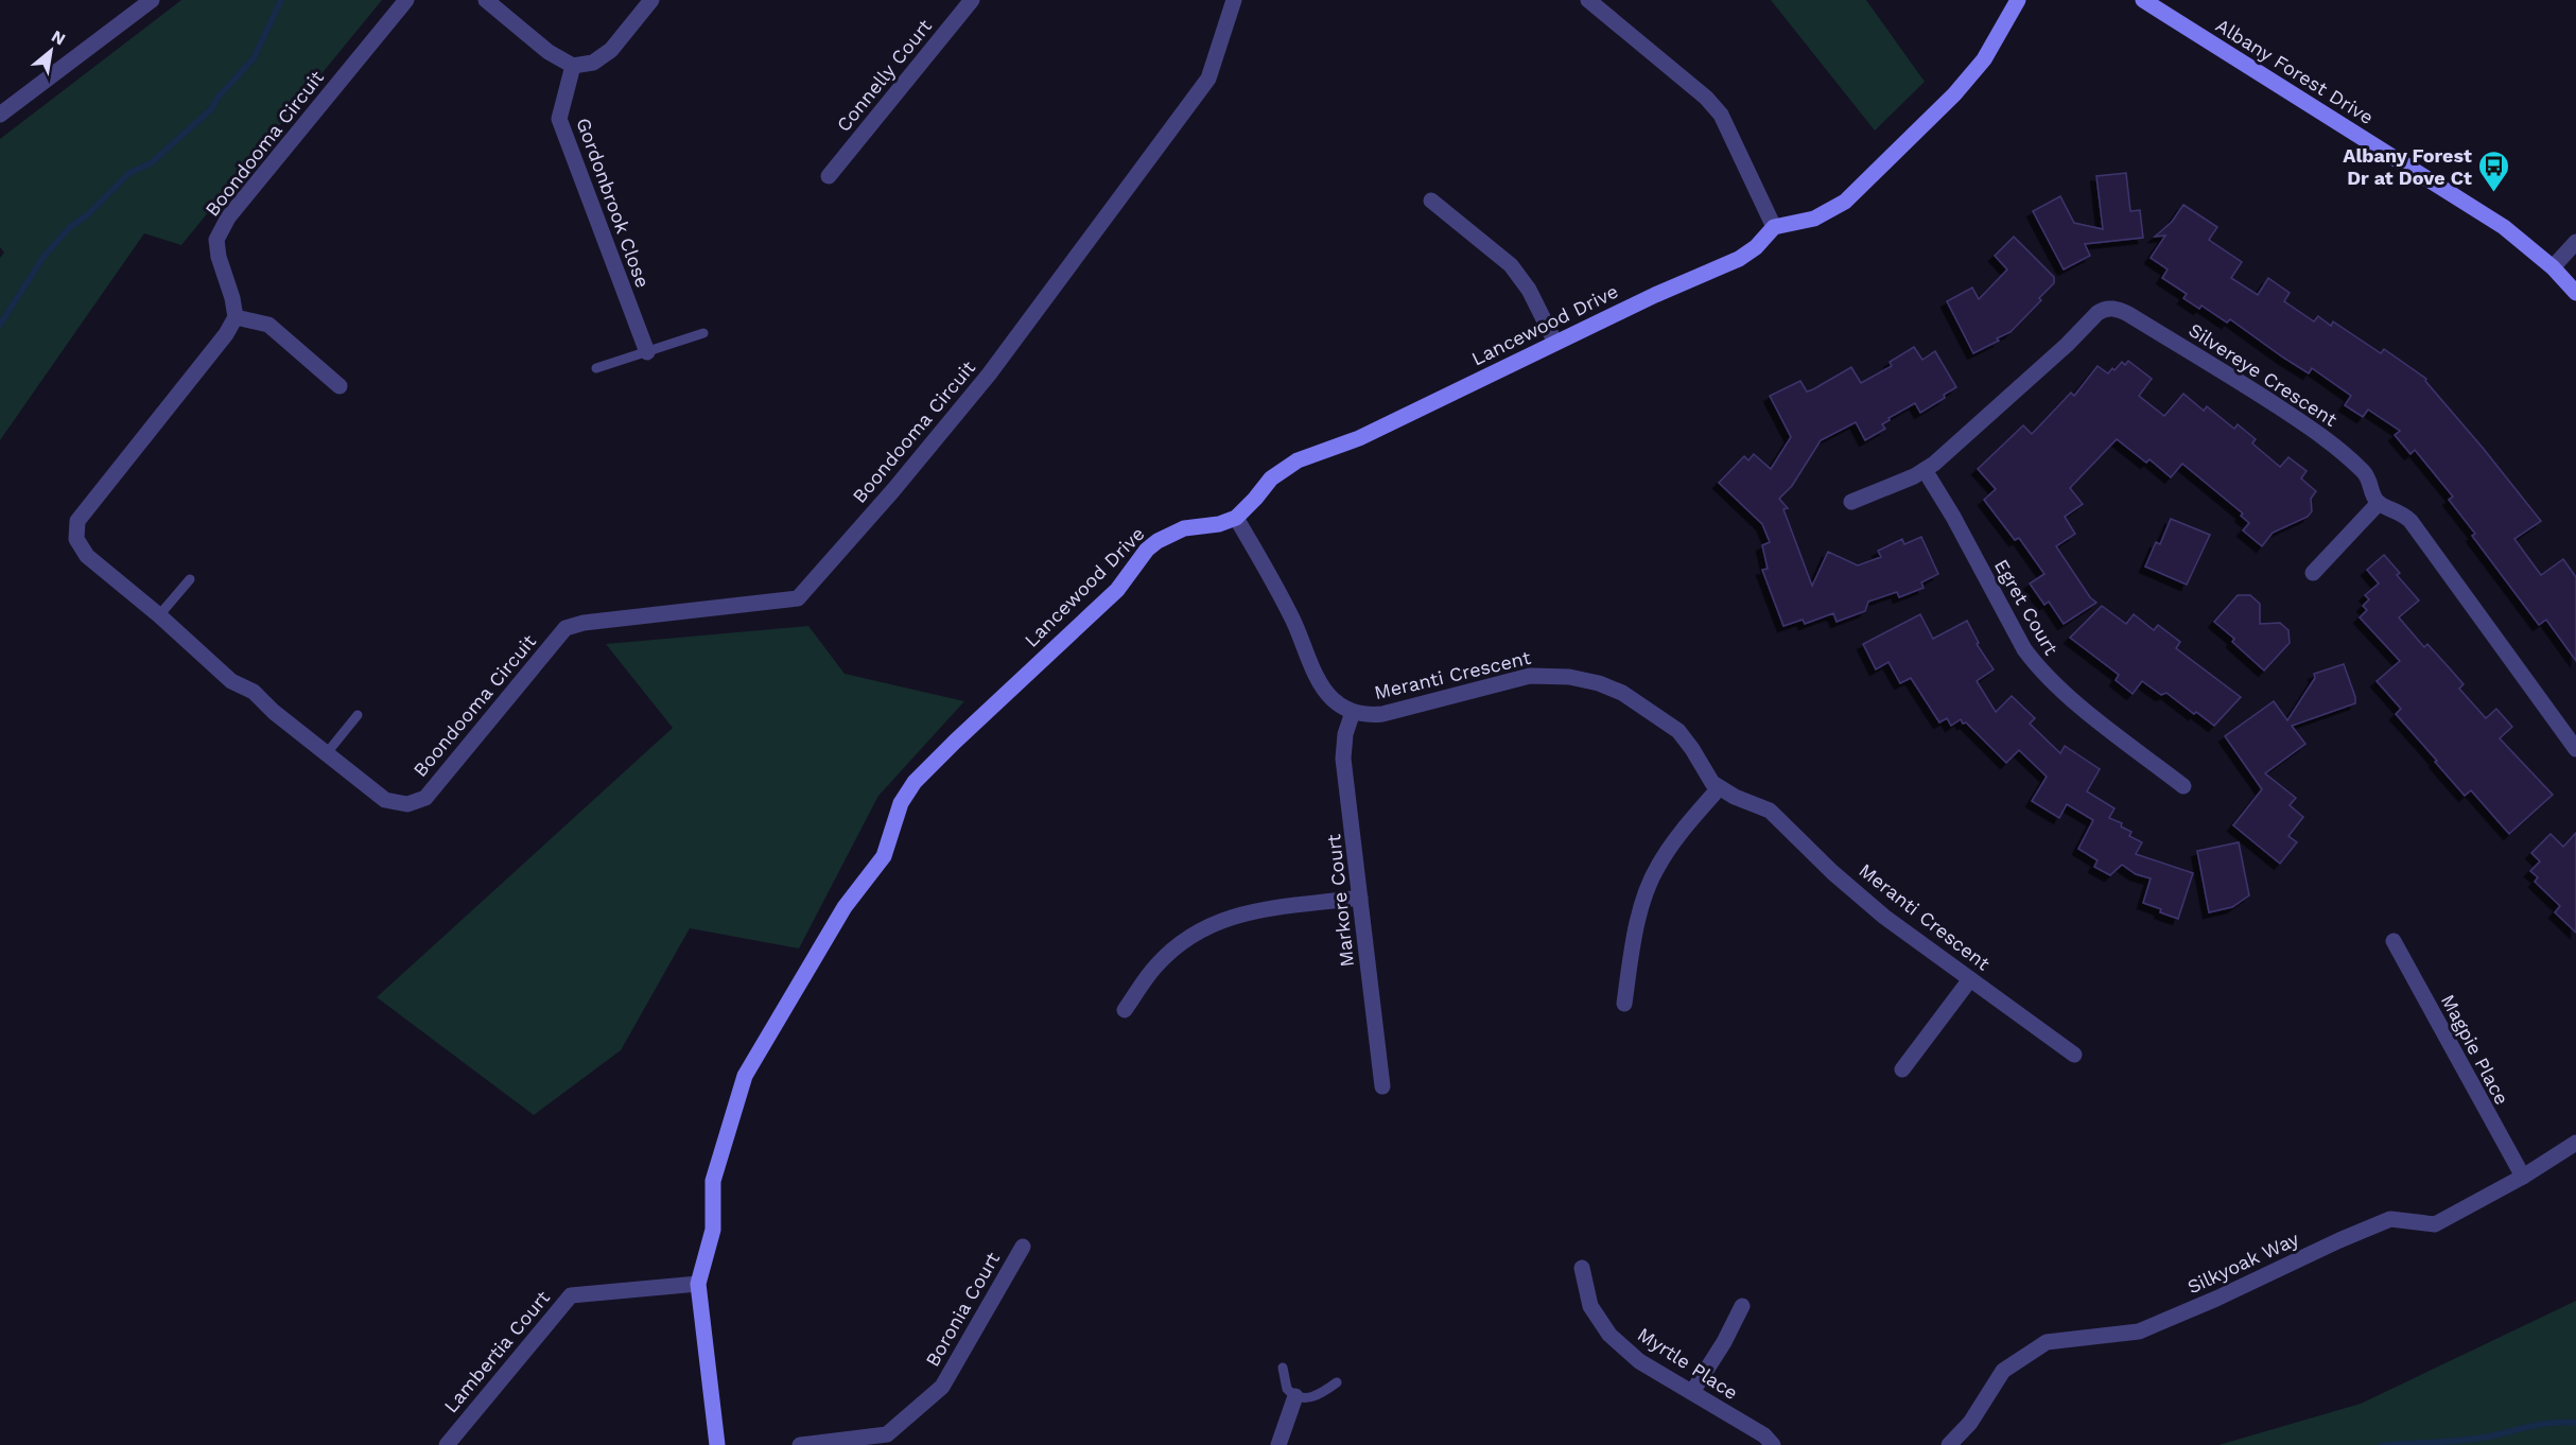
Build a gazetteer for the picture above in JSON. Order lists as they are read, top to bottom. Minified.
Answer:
{"streets":{"street":["Albany Forest Drive","Connelly Court","Boondooma Circuit","Gordonbrook Close","Lancewood Drive","Silvereye Crescent","Egret Court","Meranti Crescent","Markore Court","Magpie Place","Silkyoak Way","Boronia Court","Lambertia Court","Myrtle Place"]},"crossings":[["Lancewood Drive","Meranti Crescent"],["Lancewood Drive","Lambertia Court"],["Silvereye Crescent","Egret Court"],["Meranti Crescent","Markore Court"],["Magpie Place","Silkyoak Way"]],"places":{"bus stop":["Albany Forest Dr at Dove Ct"]},"north":"top right"}
